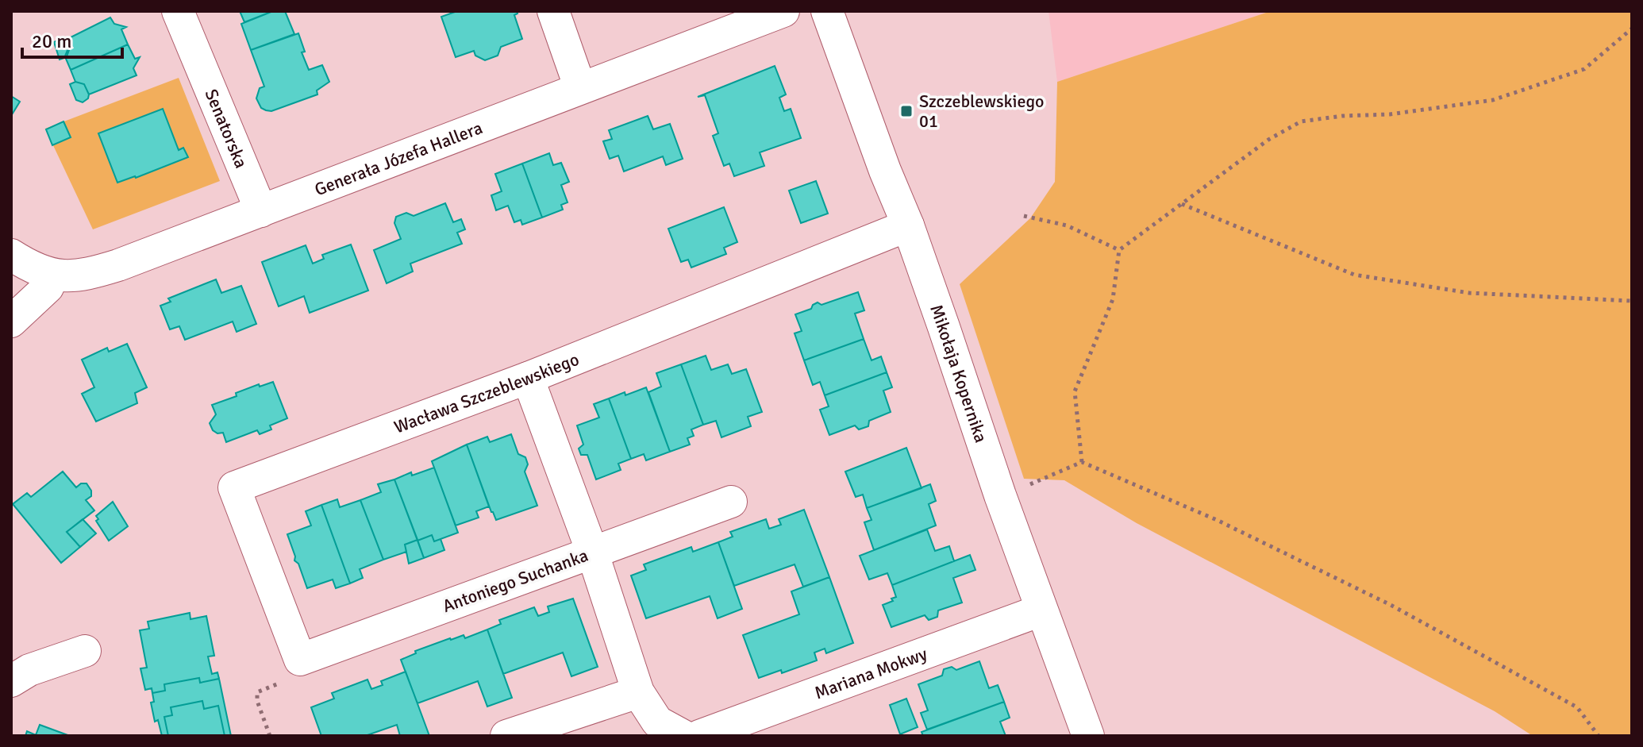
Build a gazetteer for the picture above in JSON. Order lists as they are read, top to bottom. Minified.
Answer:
{"streets":{"street":["Senatorska","Generała Józefa Hallera","Mikołaja Kopernika","Wacława Szczeblewskiego","Antoniego Suchanka","Mariana Mokwy"]},"crossings":[["Senatorska","Generała Józefa Hallera"],["Mikołaja Kopernika","Wacława Szczeblewskiego"],["Mikołaja Kopernika","Mariana Mokwy"],["Wacława Szczeblewskiego","Antoniego Suchanka"]],"places":{"transit":["Szczeblewskiego 01"]},"scale_bar":"20 m"}
